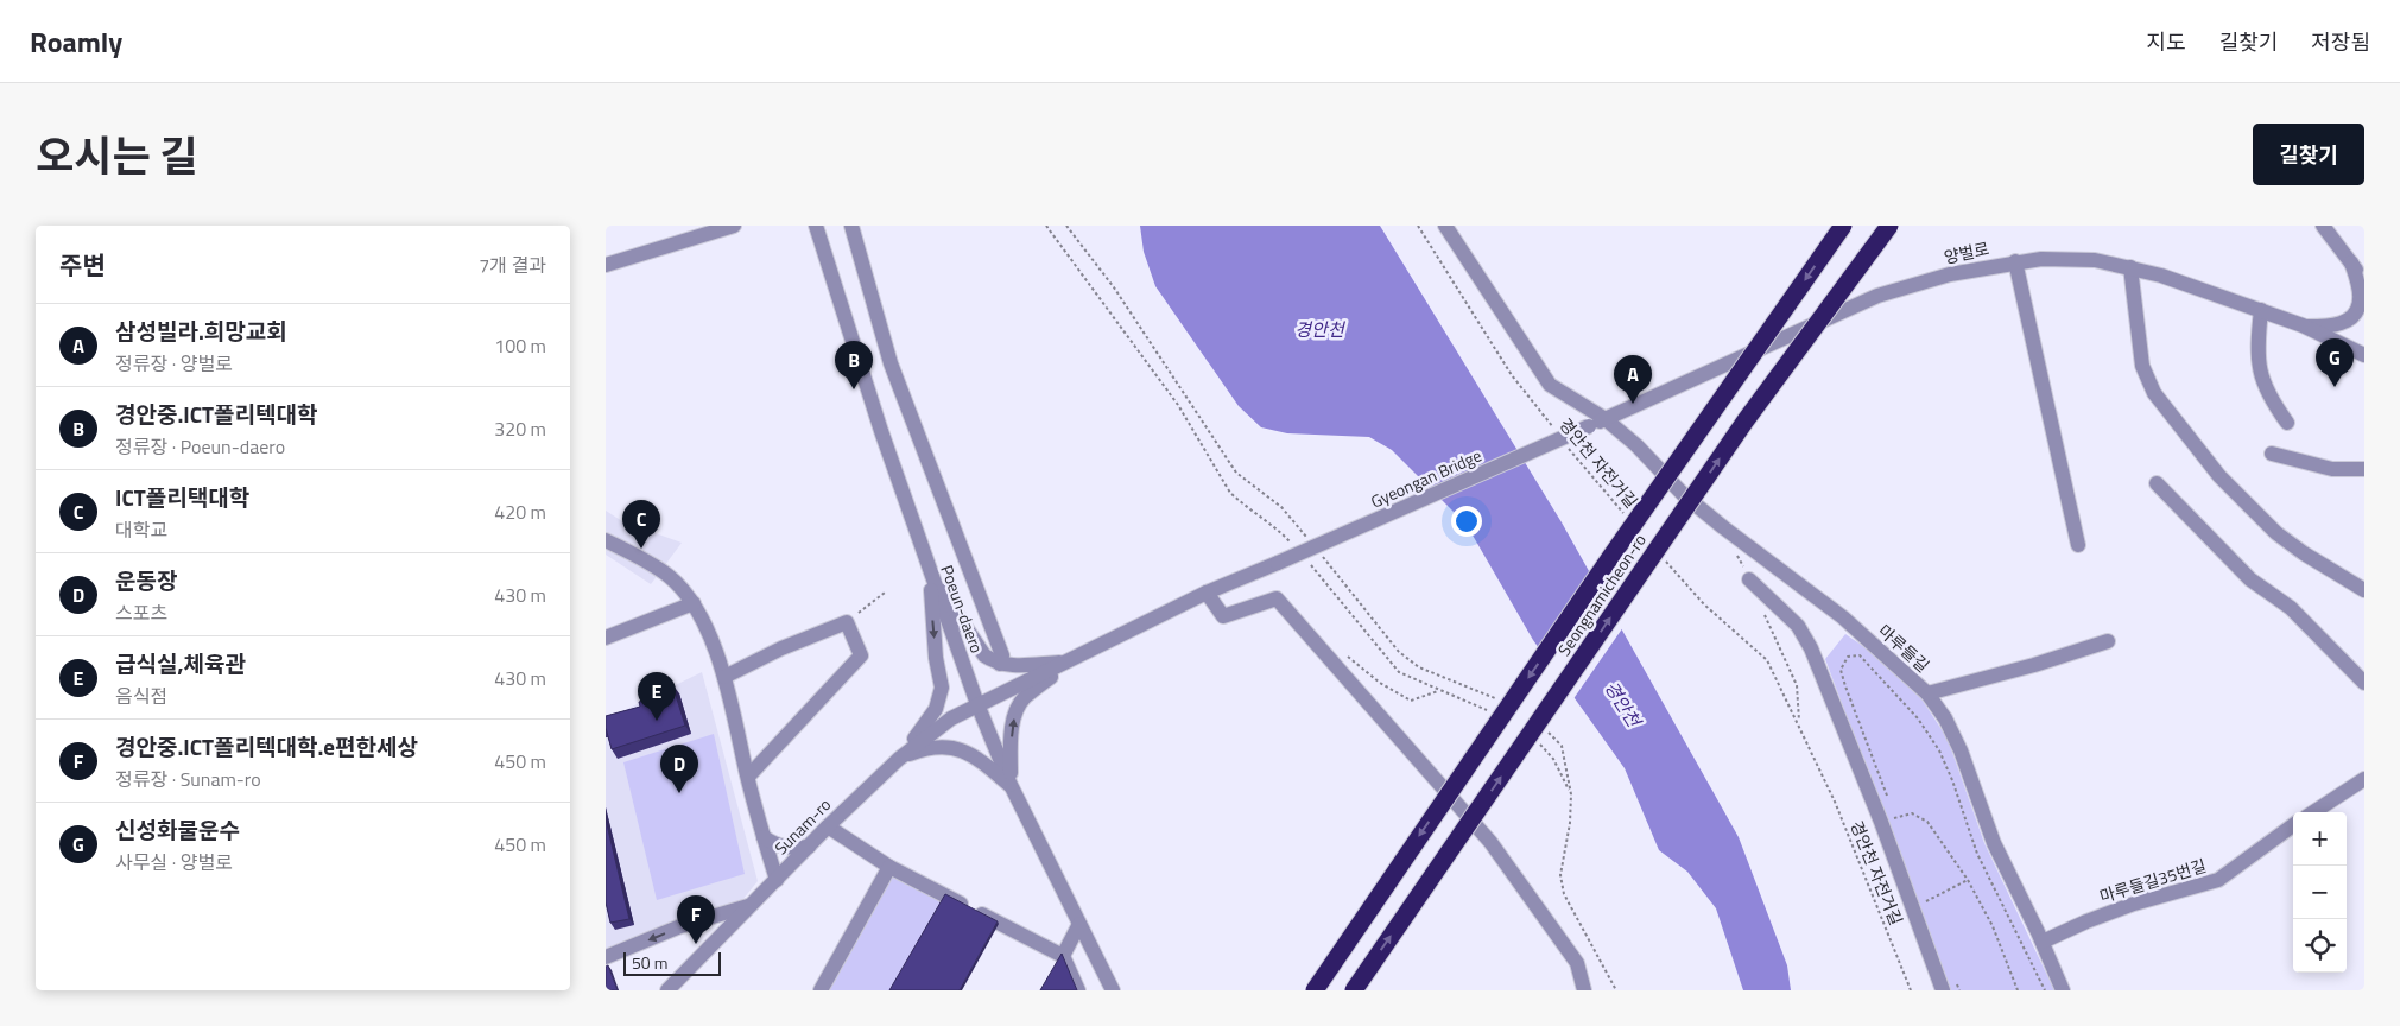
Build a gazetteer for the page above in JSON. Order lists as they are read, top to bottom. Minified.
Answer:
{"streets":{"highway":["Seongnamicheon-ro"],"street":["양벌로","Gyeongan Bridge","Poeun-daero","마루들길","Sunam-ro","마루들길35번길"],"path":["경안천 자전거길"]},"crossings":[["양벌로","Gyeongan Bridge"],["양벌로","마루들길"],["Gyeongan Bridge","Sunam-ro"],["Poeun-daero","Sunam-ro"],["마루들길","마루들길35번길"]],"water":["경안천"],"scale_bar":"50 m","page":{"header":"Roamly","nav":["지도","길찾기","저장됨"],"title":"오시는 길","buttons":"길찾기","heading":["주변","7개 결과"],"list":[{"mark":"A","name":"삼성빌라.희망교회","note":"정류장 · 양벌로","value":"100 m"},{"mark":"B","name":"경안중.ICT폴리텍대학","note":"정류장 · Poeun-daero","value":"320 m"},{"mark":"C","name":"ICT폴리택대학","note":"대학교","value":"420 m"},{"mark":"D","name":"운동장","note":"스포츠","value":"430 m"},{"mark":"E","name":"급식실,체육관","note":"음식점","value":"430 m"},{"mark":"F","name":"경안중.ICT폴리텍대학.e편한세상","note":"정류장 · Sunam-ro","value":"450 m"},{"mark":"G","name":"신성화물운수","note":"사무실 · 양벌로","value":"450 m"}],"pins":["G","B","A","C","E","D","F"],"map_buttons":["+","−"],"scale":"50 m"}}
